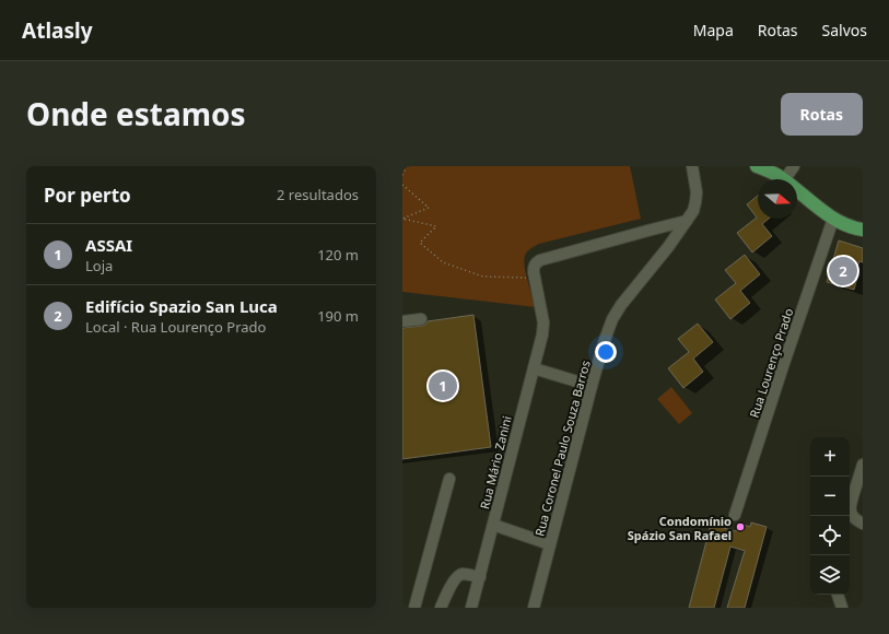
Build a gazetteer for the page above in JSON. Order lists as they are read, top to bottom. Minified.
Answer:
{"streets":{"street":["Rua Lourenço Prado","Rua Coronel Paulo Souza Barros","Rua Mário Zanini"]},"places":["Condomínio Spázio San Rafael"],"north":"right","page":{"header":"Atlasly","nav":["Mapa","Rotas","Salvos"],"title":"Onde estamos","buttons":"Rotas","heading":["Por perto","2 resultados"],"list":[{"mark":"1","name":"ASSAI","note":"Loja","value":"120 m"},{"mark":"2","name":"Edifício Spazio San Luca","note":"Local · Rua Lourenço Prado","value":"190 m"}],"pins":["2","1"],"map_buttons":["+","−"]}}
